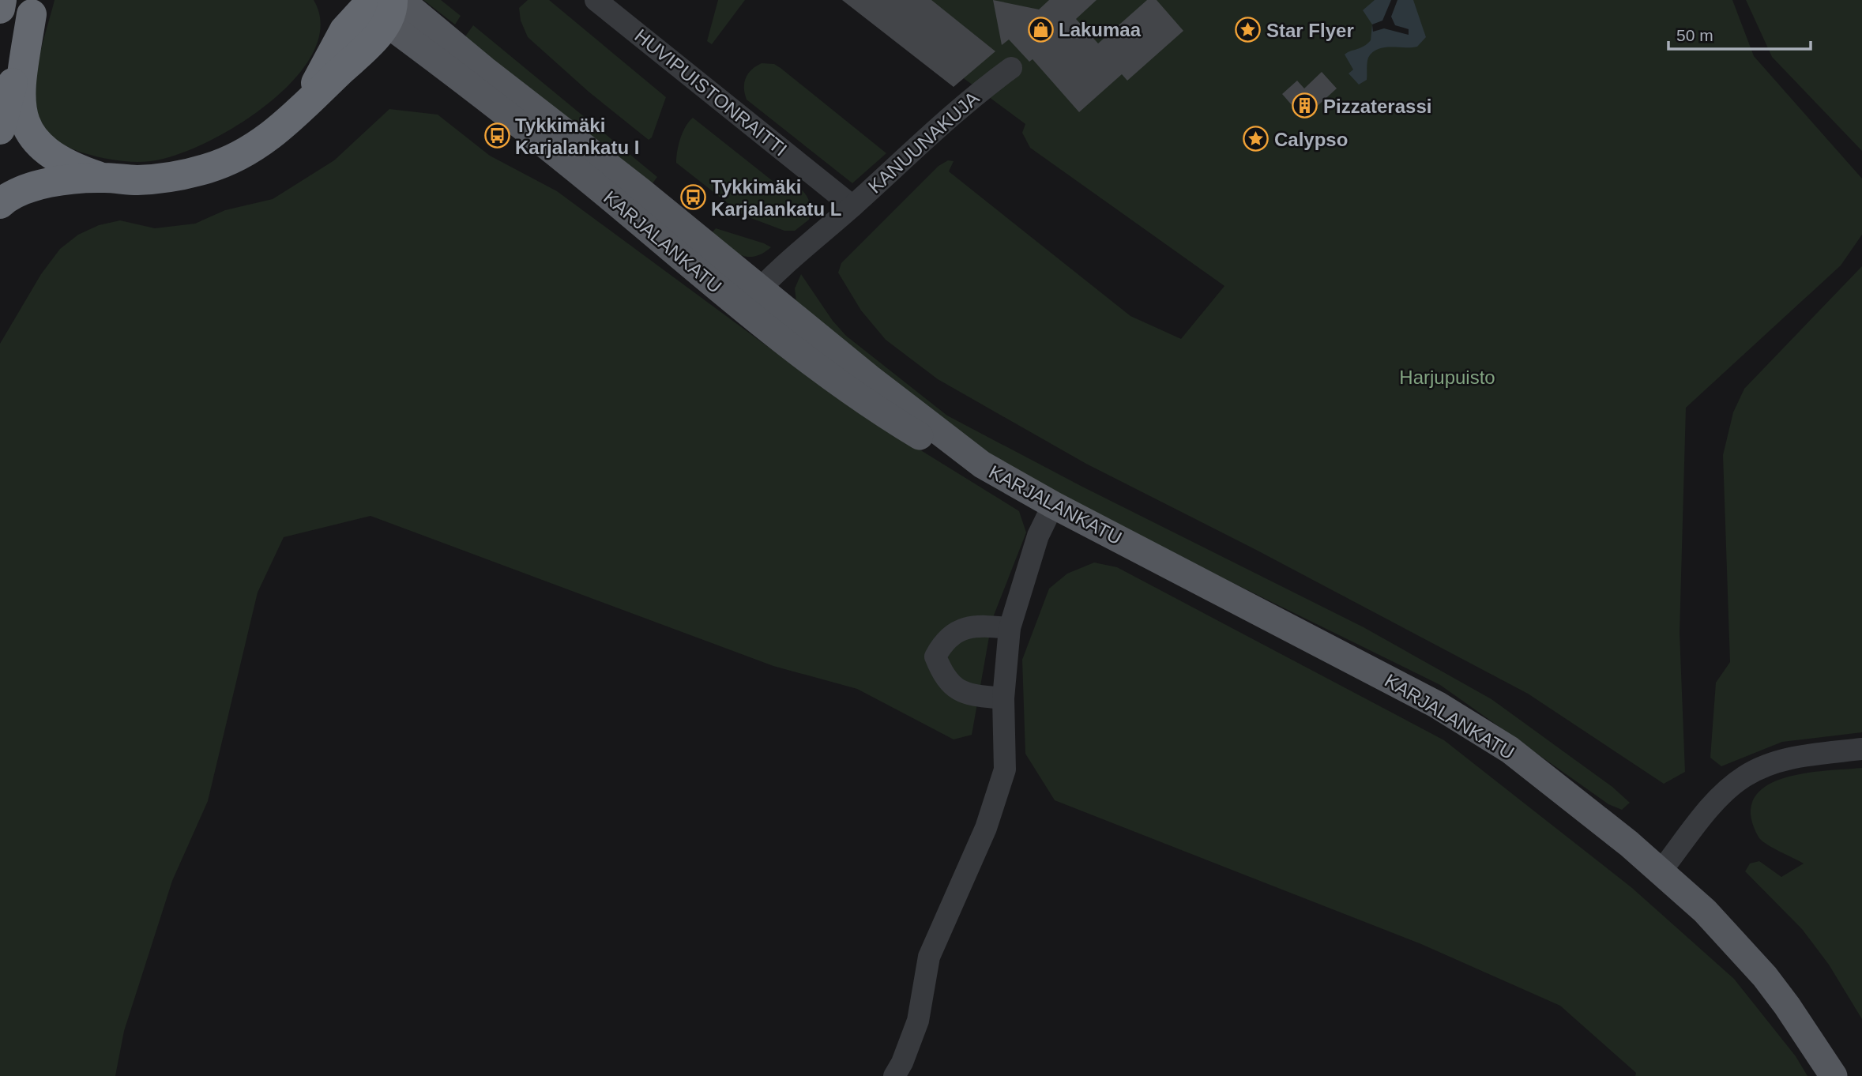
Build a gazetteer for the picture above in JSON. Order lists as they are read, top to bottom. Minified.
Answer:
{"streets":{"main road":["KARJALANKATU"],"street":["HUVIPUISTONRAITTI","KANUUNAKUJA"]},"crossings":[["HUVIPUISTONRAITTI","KANUUNAKUJA"],["KANUUNAKUJA","KARJALANKATU"]],"parks":["Harjupuisto"],"places":{"shop":["Lakumaa"],"place":["Star Flyer","Calypso"],"building":["Pizzaterassi"],"bus stop":["Tykkimäki Karjalankatu I","Tykkimäki Karjalankatu L"]},"scale_bar":"50 m"}
